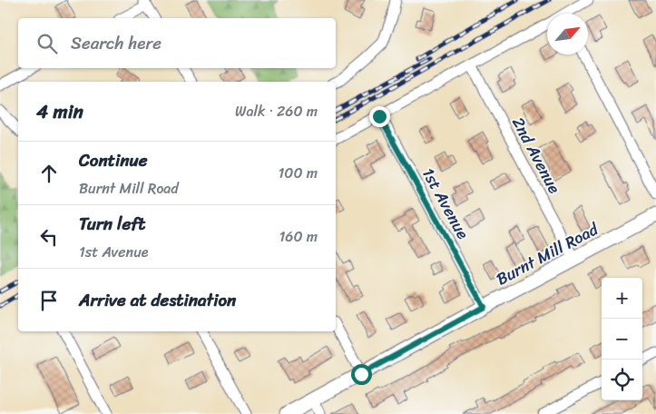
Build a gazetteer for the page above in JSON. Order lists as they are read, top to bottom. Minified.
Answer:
{"streets":{"main road":["Burnt Mill Road"],"street":["2nd Avenue","1st Avenue"]},"crossings":[["2nd Avenue","Burnt Mill Road"],["1st Avenue","Burnt Mill Road"]],"north":"top right","page":{"search":"Search here","heading":["4 min","Walk · 260 m"],"list":[["Continue","Burnt Mill Road","100 m"],["Turn left","1st Avenue","160 m"],"Arrive at destination"],"map_buttons":["+","−"]}}
